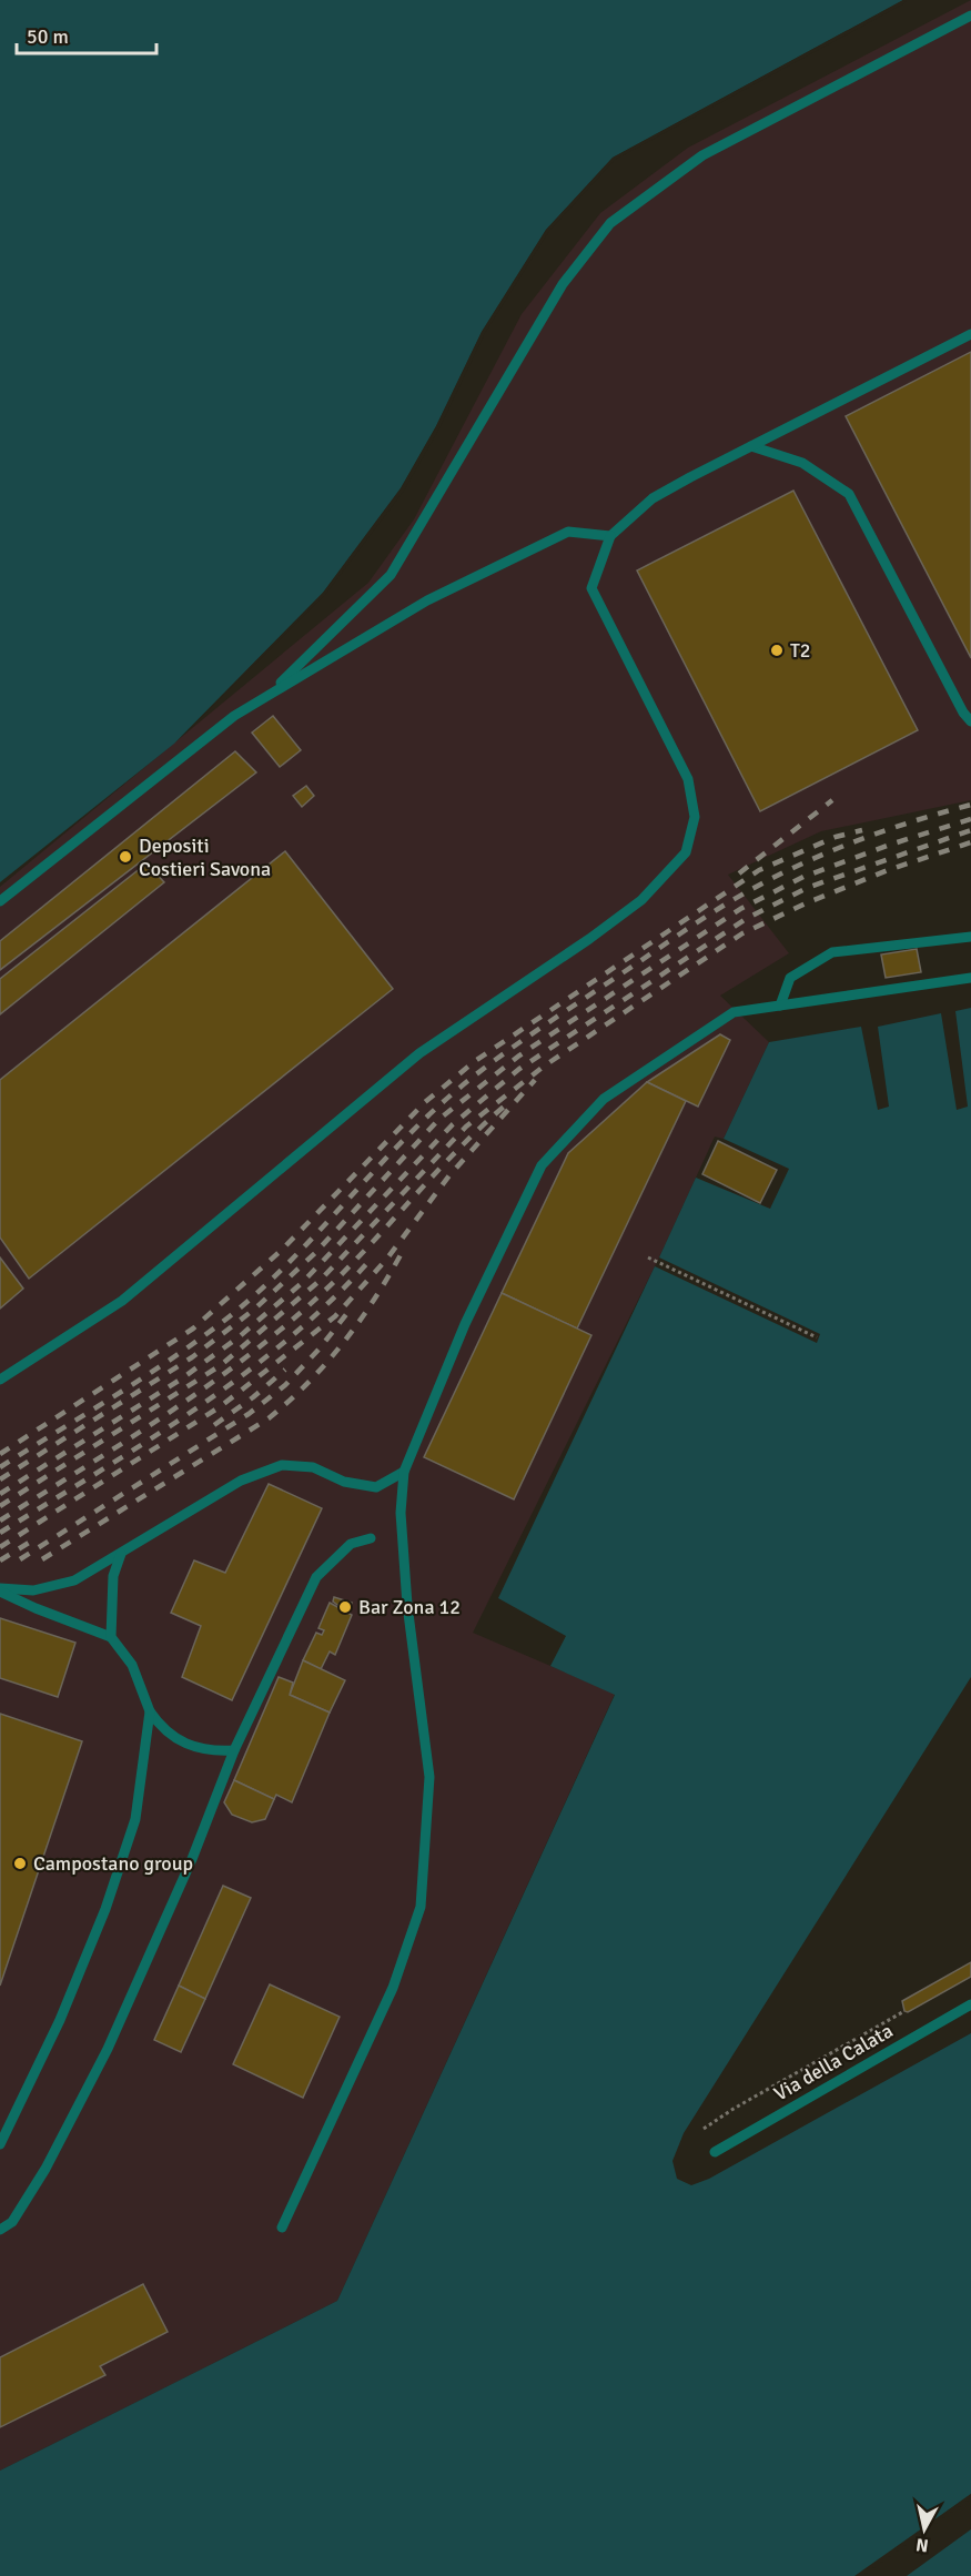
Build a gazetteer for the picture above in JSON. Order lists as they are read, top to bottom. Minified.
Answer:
{"streets":{"lane":["Via della Calata"]},"places":["T2","Depositi Costieri Savona","Bar Zona 12","Campostano group"],"scale_bar":"50 m","north":"bottom"}
